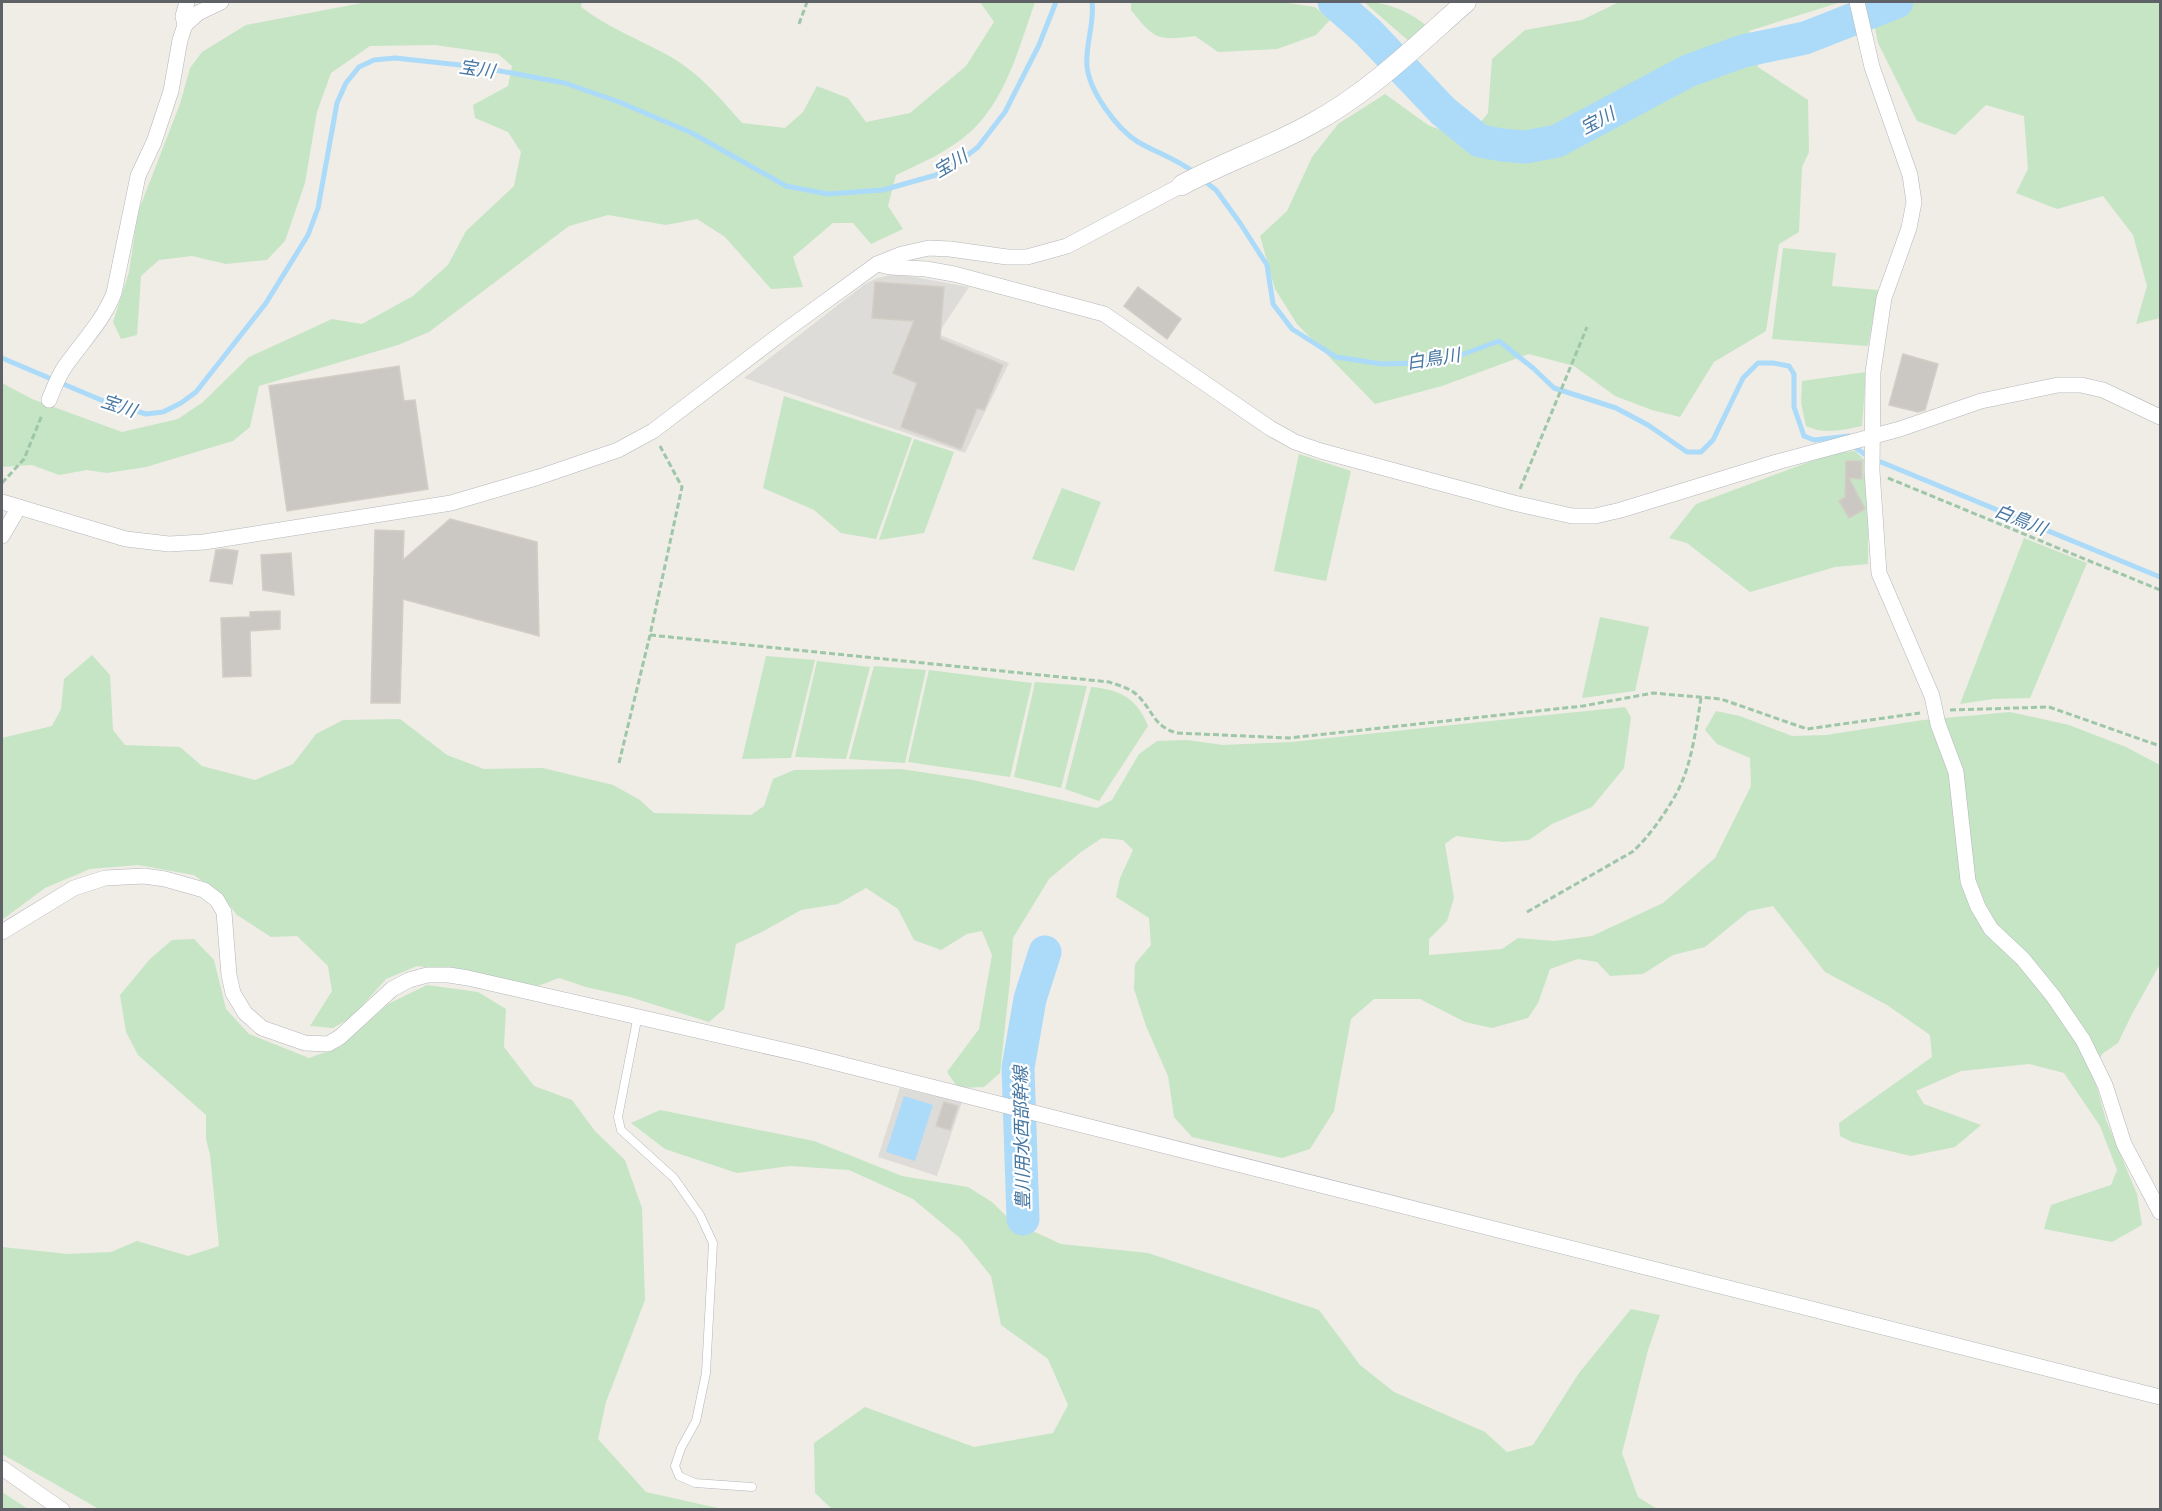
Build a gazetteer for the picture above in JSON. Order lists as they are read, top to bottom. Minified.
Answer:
{"water":["宝川","白鳥川","豊川用水西部幹線"]}
